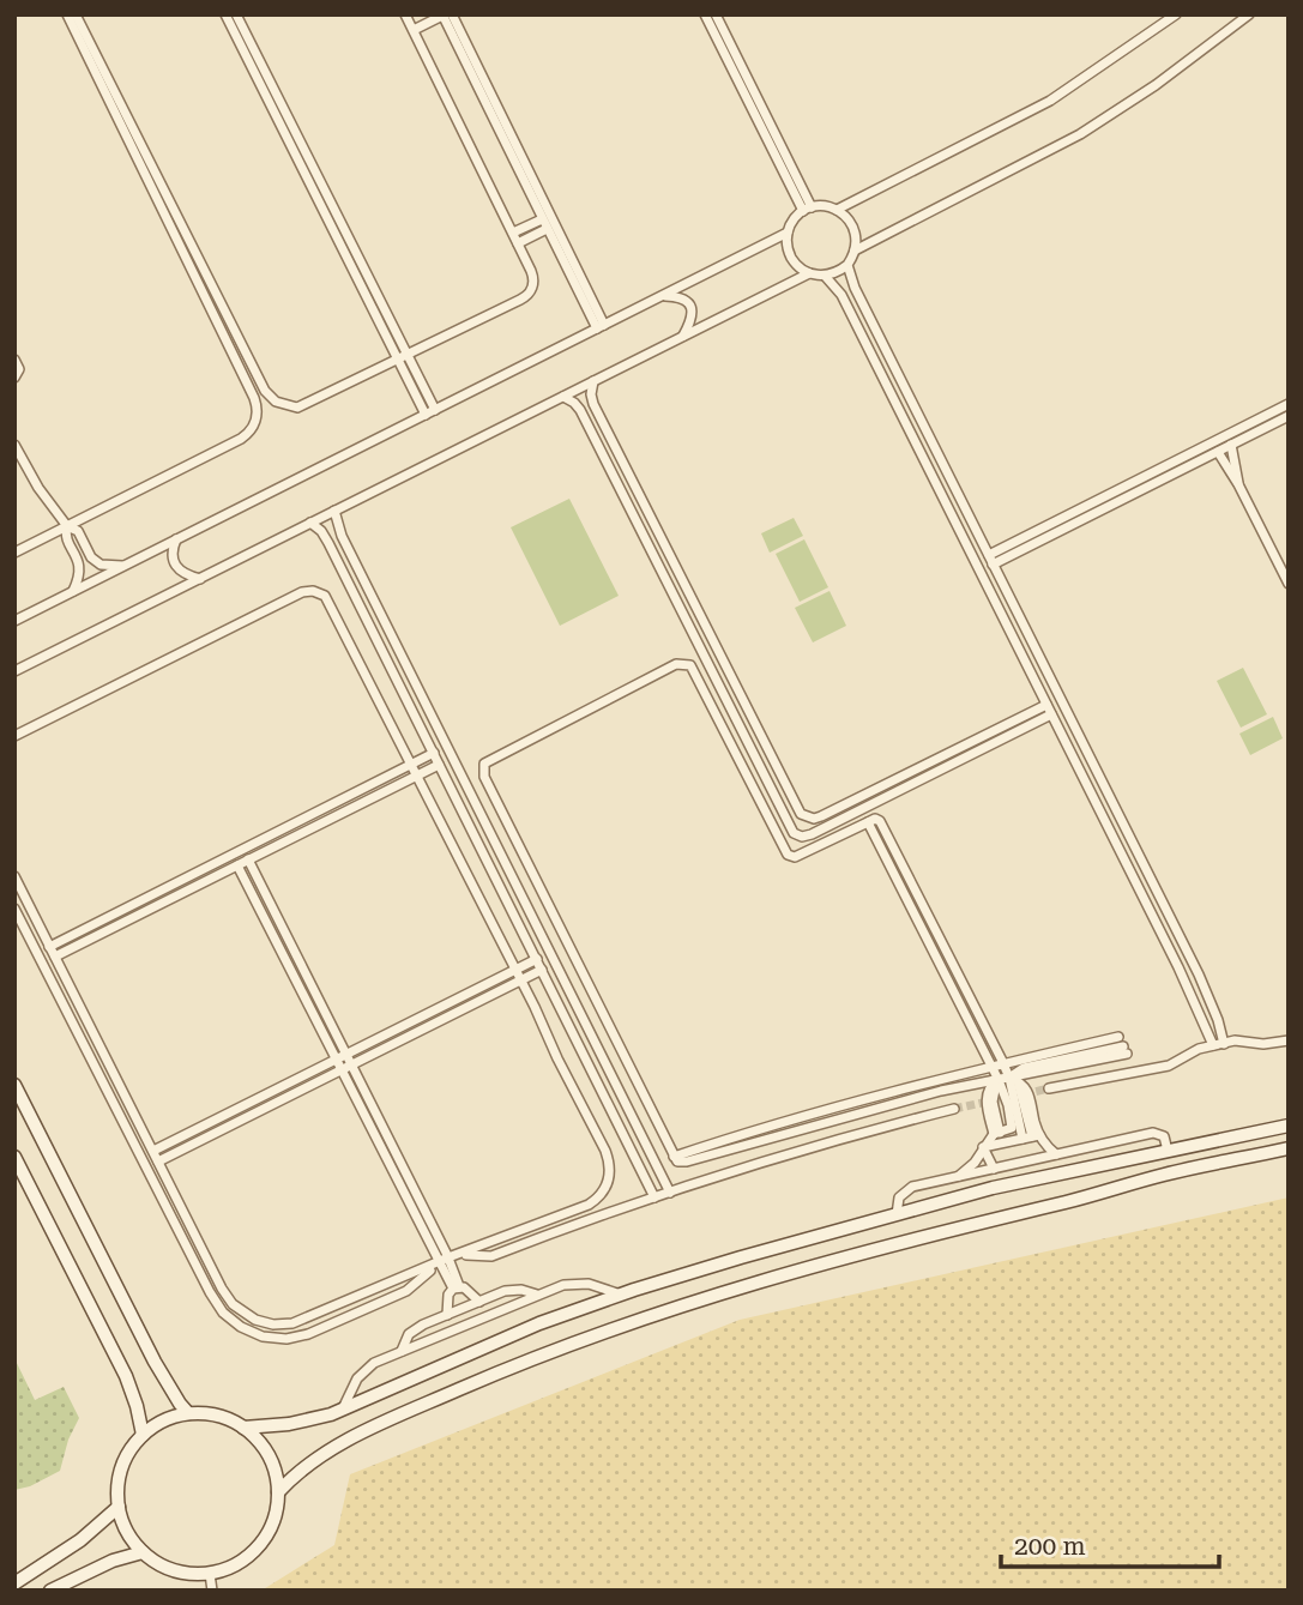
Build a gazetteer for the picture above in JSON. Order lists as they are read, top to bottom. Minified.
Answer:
{"scale_bar":"200 m"}
